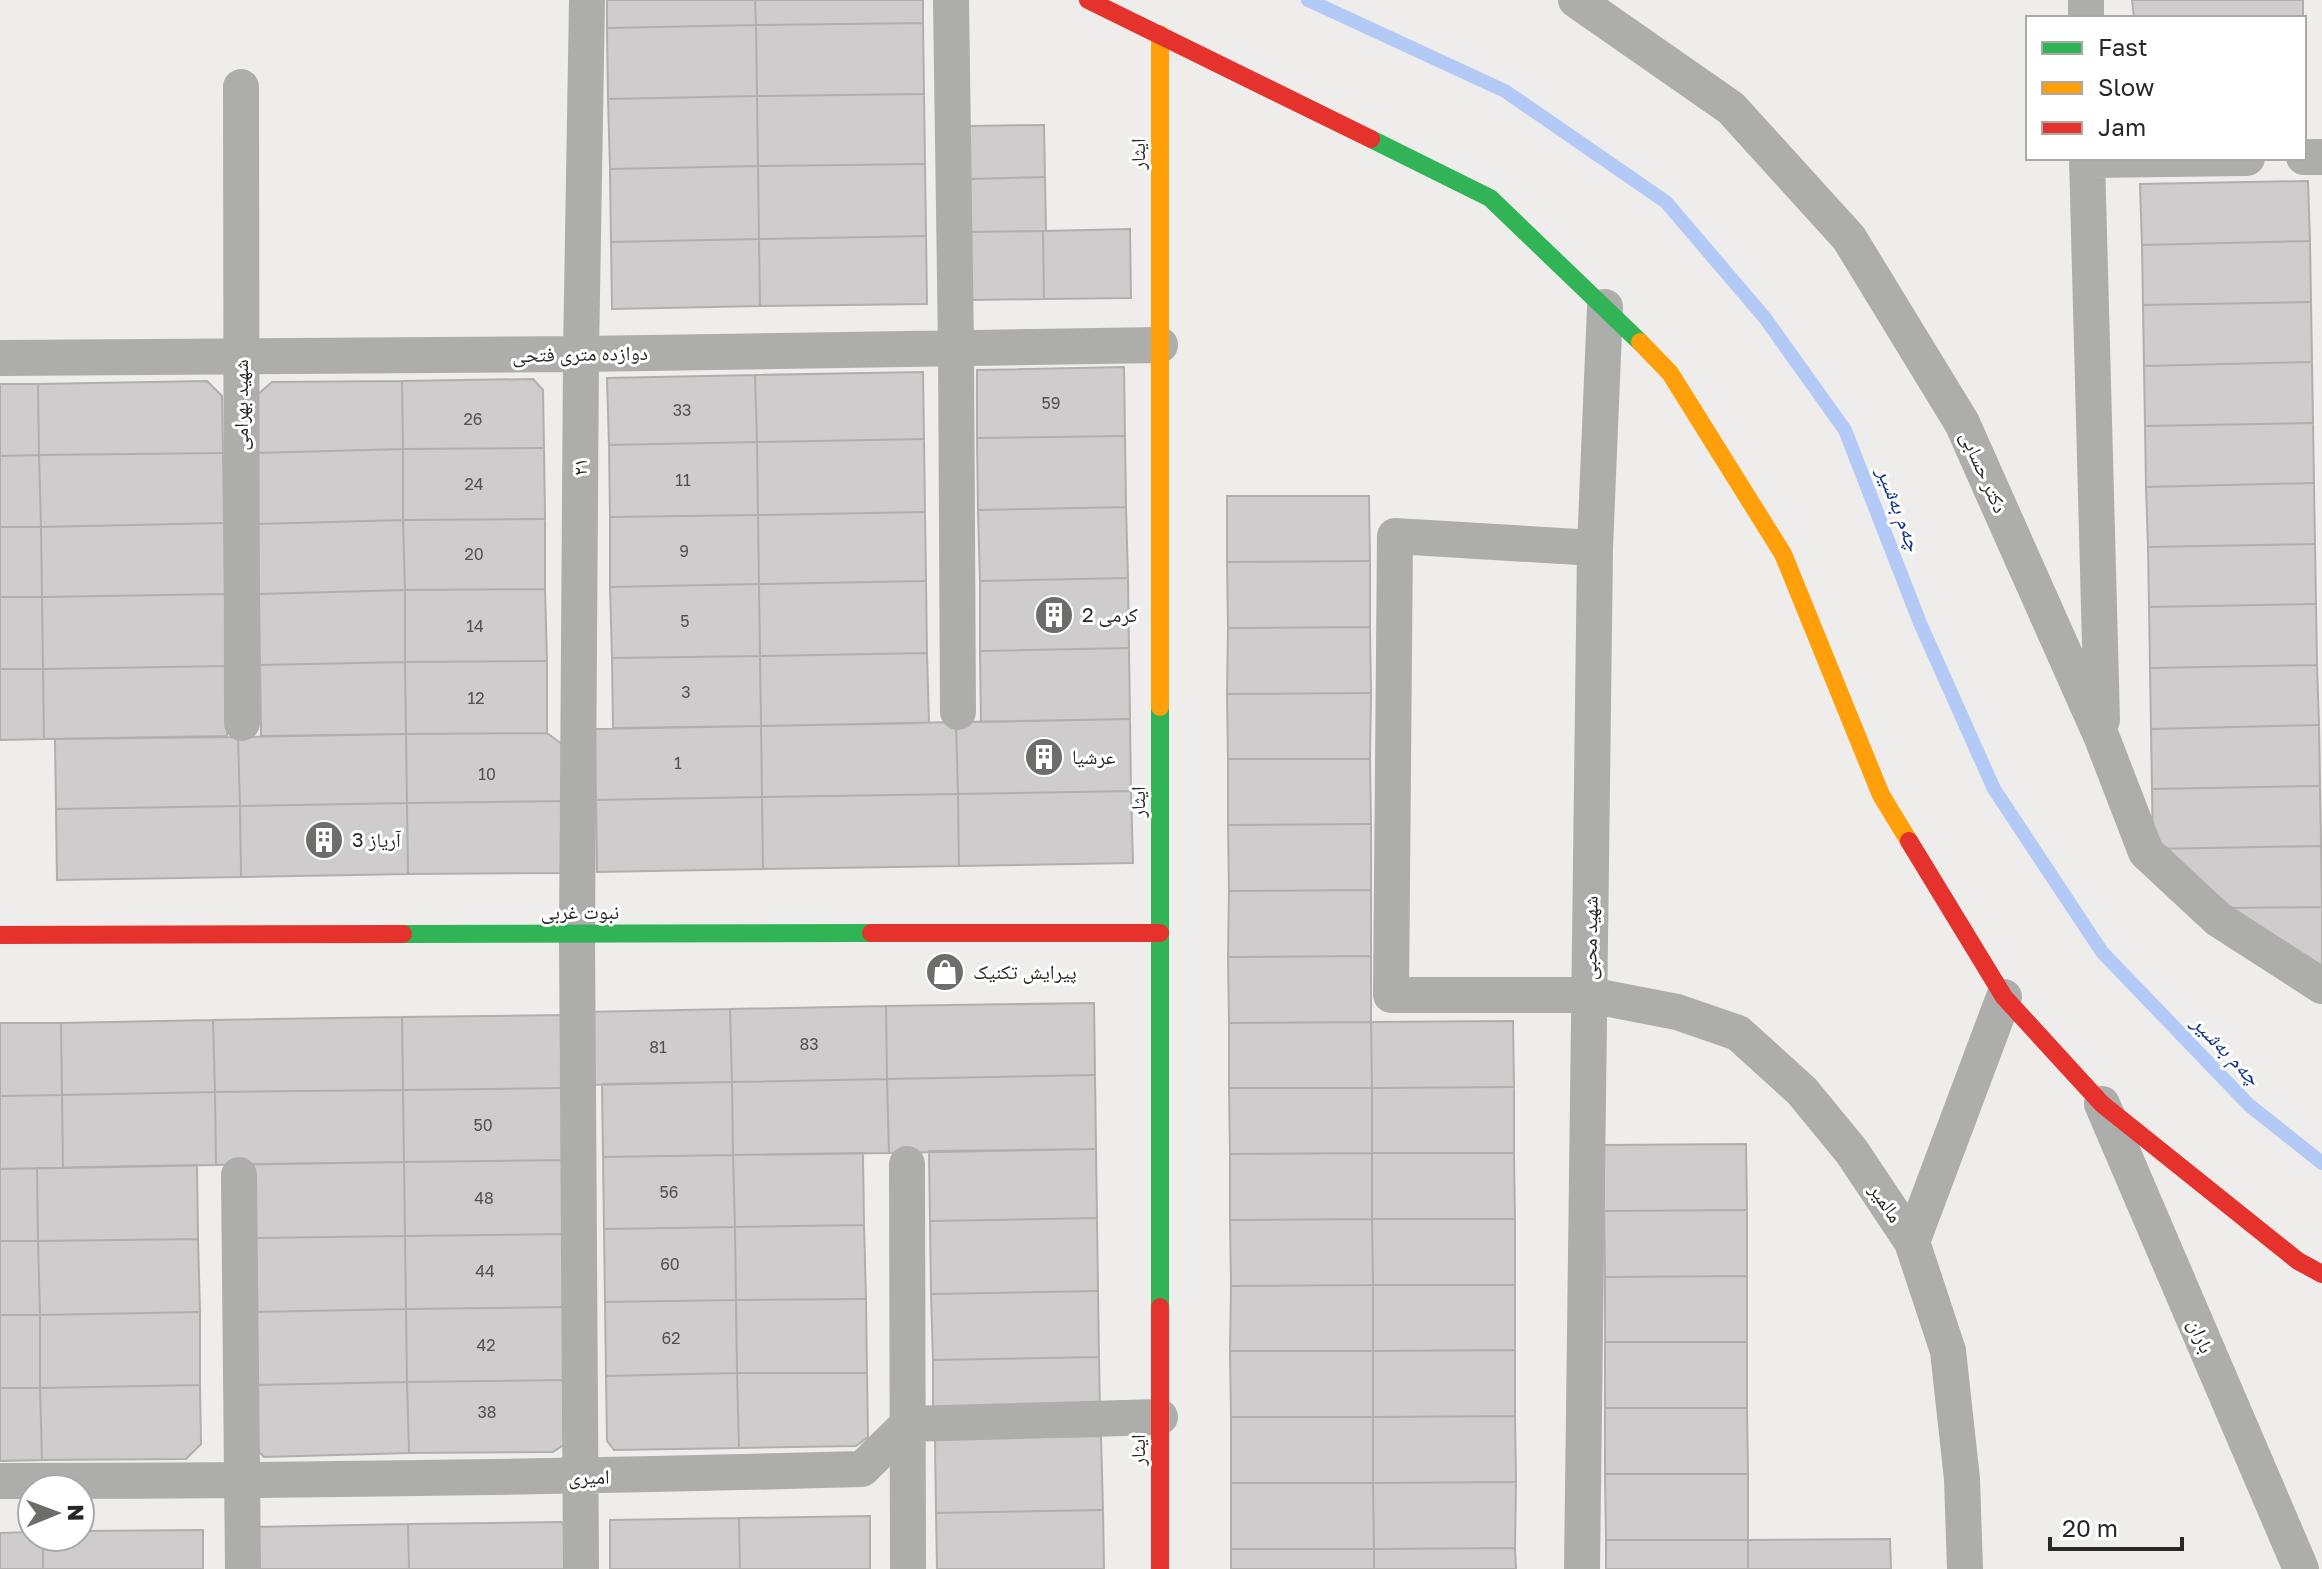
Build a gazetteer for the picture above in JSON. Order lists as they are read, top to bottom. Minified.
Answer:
{"streets":{"street":["ایثار","دوازده متری فتحی","شهید بهرامی","۲۱","دکتر حسابی","نبوت غربی","شهید محبی","مالمیر","باران","امیری"]},"crossings":[["ایثار","دوازده متری فتحی"],["ایثار","نبوت غربی"],["دوازده متری فتحی","شهید بهرامی"],["دوازده متری فتحی","۲۱"],["۲۱","نبوت غربی"],["۲۱","امیری"],["شهید محبی","مالمیر"]],"water":["چەم بەشیر"],"places":{"building":["کرمی 2","عرشیا","آریاز 3"],"shop":["پیرایش تکنیک"]},"house_numbers":["59","33","26","11","24","9","20","5","14","3","12","1","10","83","81","50","56","48","60","44","62","42","38"],"legend":["Fast","Slow","Jam"],"scale_bar":"20 m","north":"right"}
